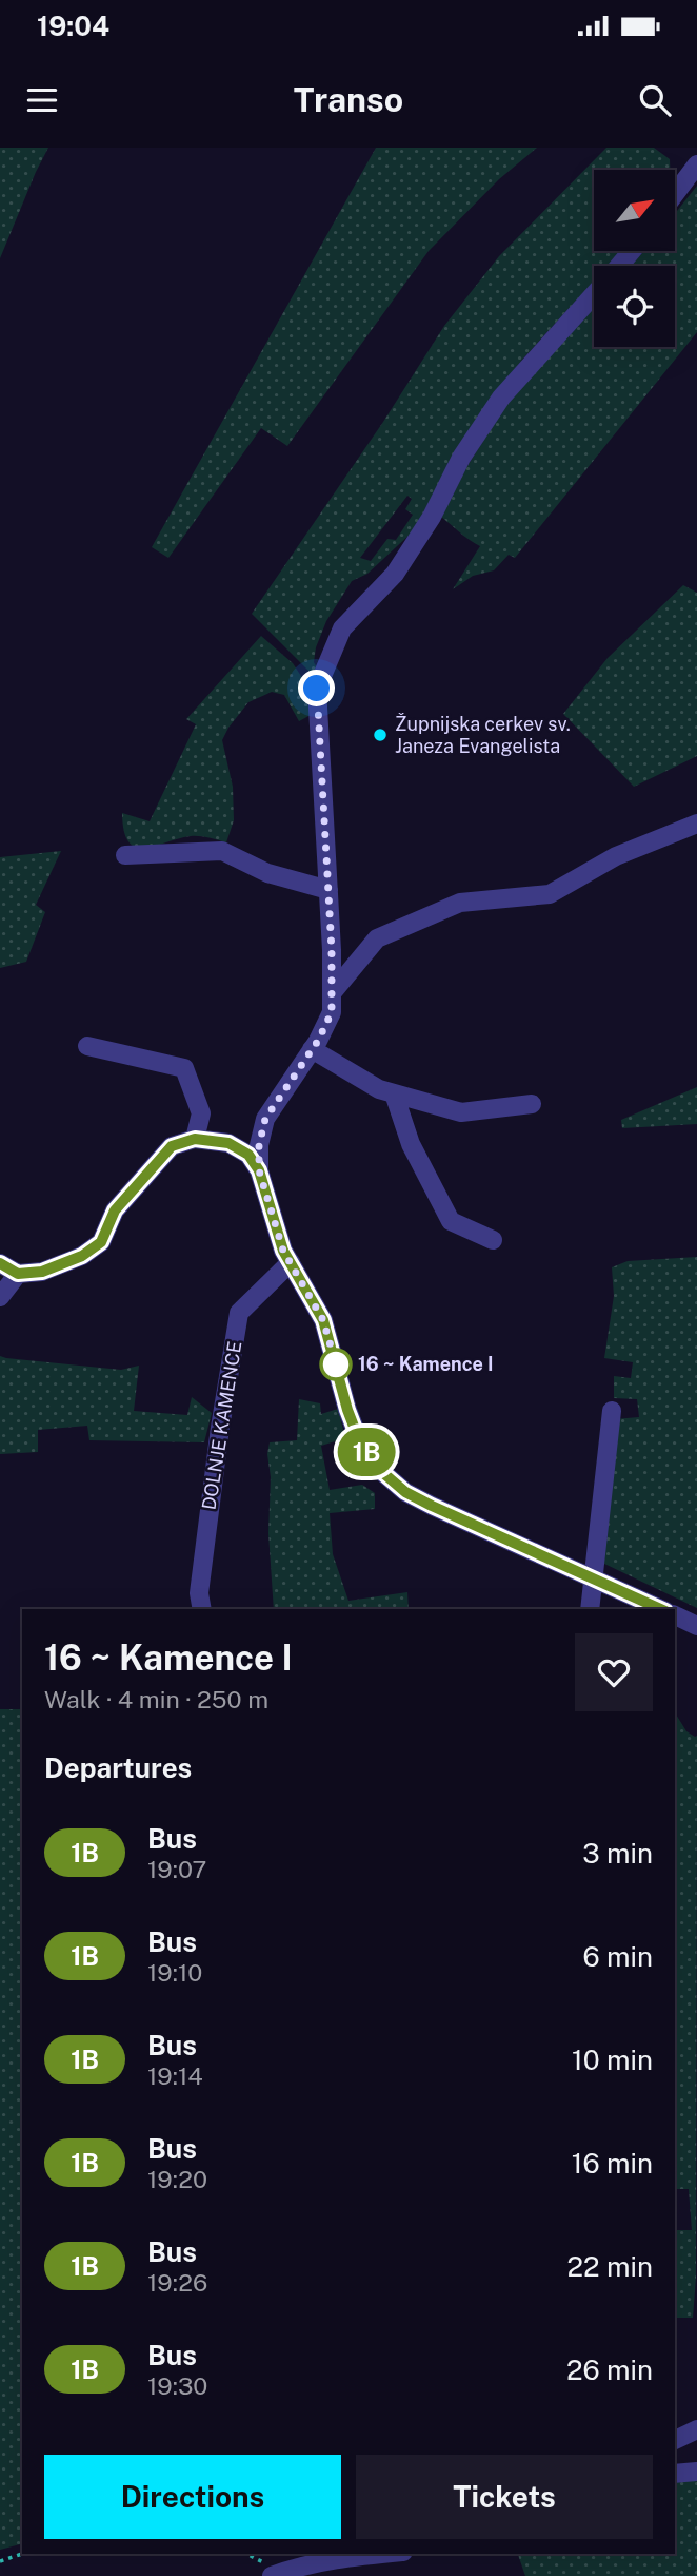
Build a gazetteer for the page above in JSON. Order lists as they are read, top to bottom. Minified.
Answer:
{"streets":{"street":["DOLNJE KAMENCE"]},"places":["Župnijska cerkev sv. Janeza Evangelista","16 ~ Kamence I"],"lines":["bus line 1B"],"north":"top right","page":{"status":"19:04","header":"Transo","on_map":"1B","heading":[["16 ~ Kamence I","Walk · 4 min · 250 m"],"Departures"],"list":[{"mark":"1B","name":"Bus","note":"19:07","value":"3 min"},{"mark":"1B","name":"Bus","note":"19:10","value":"6 min"},{"mark":"1B","name":"Bus","note":"19:14","value":"10 min"},{"mark":"1B","name":"Bus","note":"19:20","value":"16 min"},{"mark":"1B","name":"Bus","note":"19:26","value":"22 min"},{"mark":"1B","name":"Bus","note":"19:30","value":"26 min"}],"buttons":["Directions","Tickets"]}}
